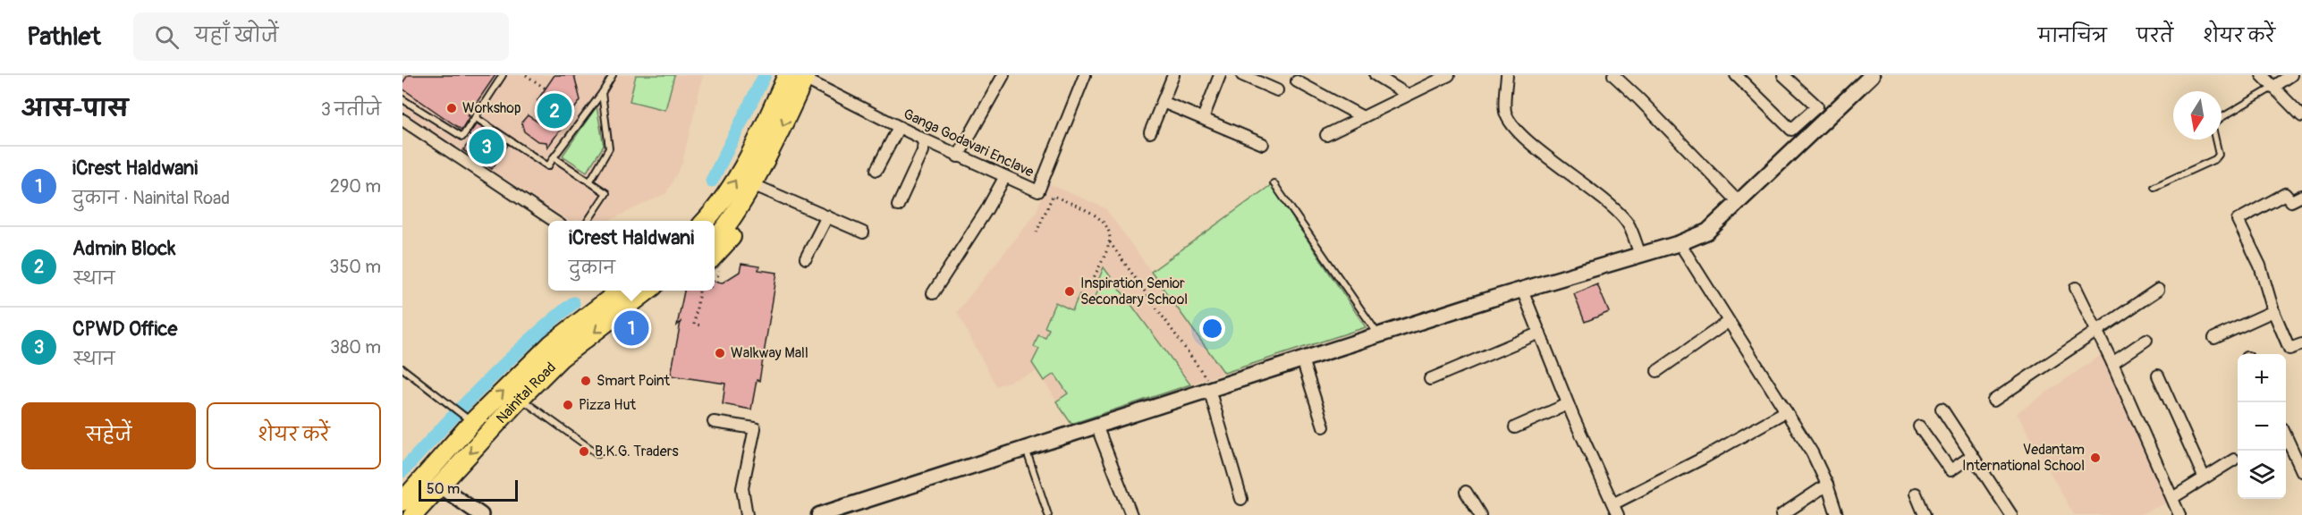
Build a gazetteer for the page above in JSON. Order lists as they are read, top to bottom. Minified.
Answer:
{"streets":{"highway":["Nainital Road"],"street":["Ganga Godavari Enclave"]},"places":["Workshop","Inspiration Senior Secondary School","Walkway Mall","Smart Point","Pizza Hut","B.K.G. Traders","Vedantam International School"],"scale_bar":"50 m","north":"bottom","page":{"header":"Pathlet","search":"यहाँ खोजें","nav":["मानचित्र","परतें","शेयर करें"],"heading":["आस-पास","3 नतीजे"],"pins":["2","3","1"],"list":[{"mark":"1","name":"iCrest Haldwani","note":"दुकान · Nainital Road","value":"290 m"},{"mark":"2","name":"Admin Block","note":"स्थान","value":"350 m"},{"mark":"3","name":"CPWD Office","note":"स्थान","value":"380 m"}],"popup":["iCrest Haldwani","दुकान"],"map_buttons":["+","−"],"buttons":["सहेजें","शेयर करें"],"scale":"50 m"}}
